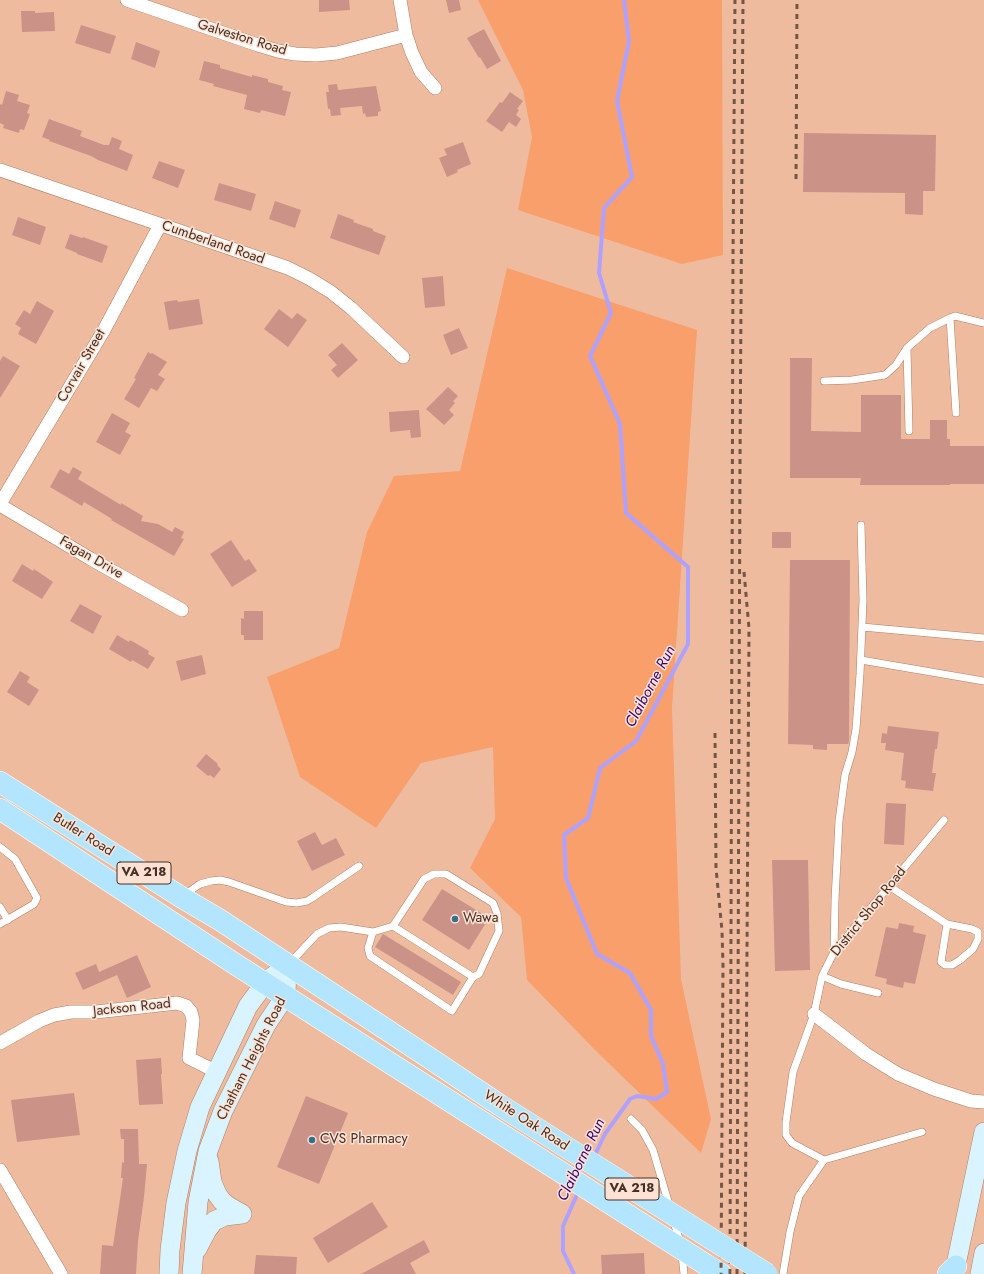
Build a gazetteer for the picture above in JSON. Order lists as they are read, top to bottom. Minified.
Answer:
{"streets":{"main road":["Butler Road","VA 218","Chatham Heights Road","White Oak Road"],"street":["Galveston Road","Cumberland Road","Corvair Street","Fagan Drive","Jackson Road"],"lane":["District Shop Road"]},"crossings":[["Cumberland Road","Corvair Street"],["Corvair Street","Fagan Drive"],["Butler Road","VA 218"],["Butler Road","Chatham Heights Road"],["Butler Road","White Oak Road"],["VA 218","Chatham Heights Road"],["VA 218","White Oak Road"],["Jackson Road","Chatham Heights Road"],["Chatham Heights Road","White Oak Road"]],"water":["Claiborne Run"],"places":["Wawa","CVS Pharmacy"]}
